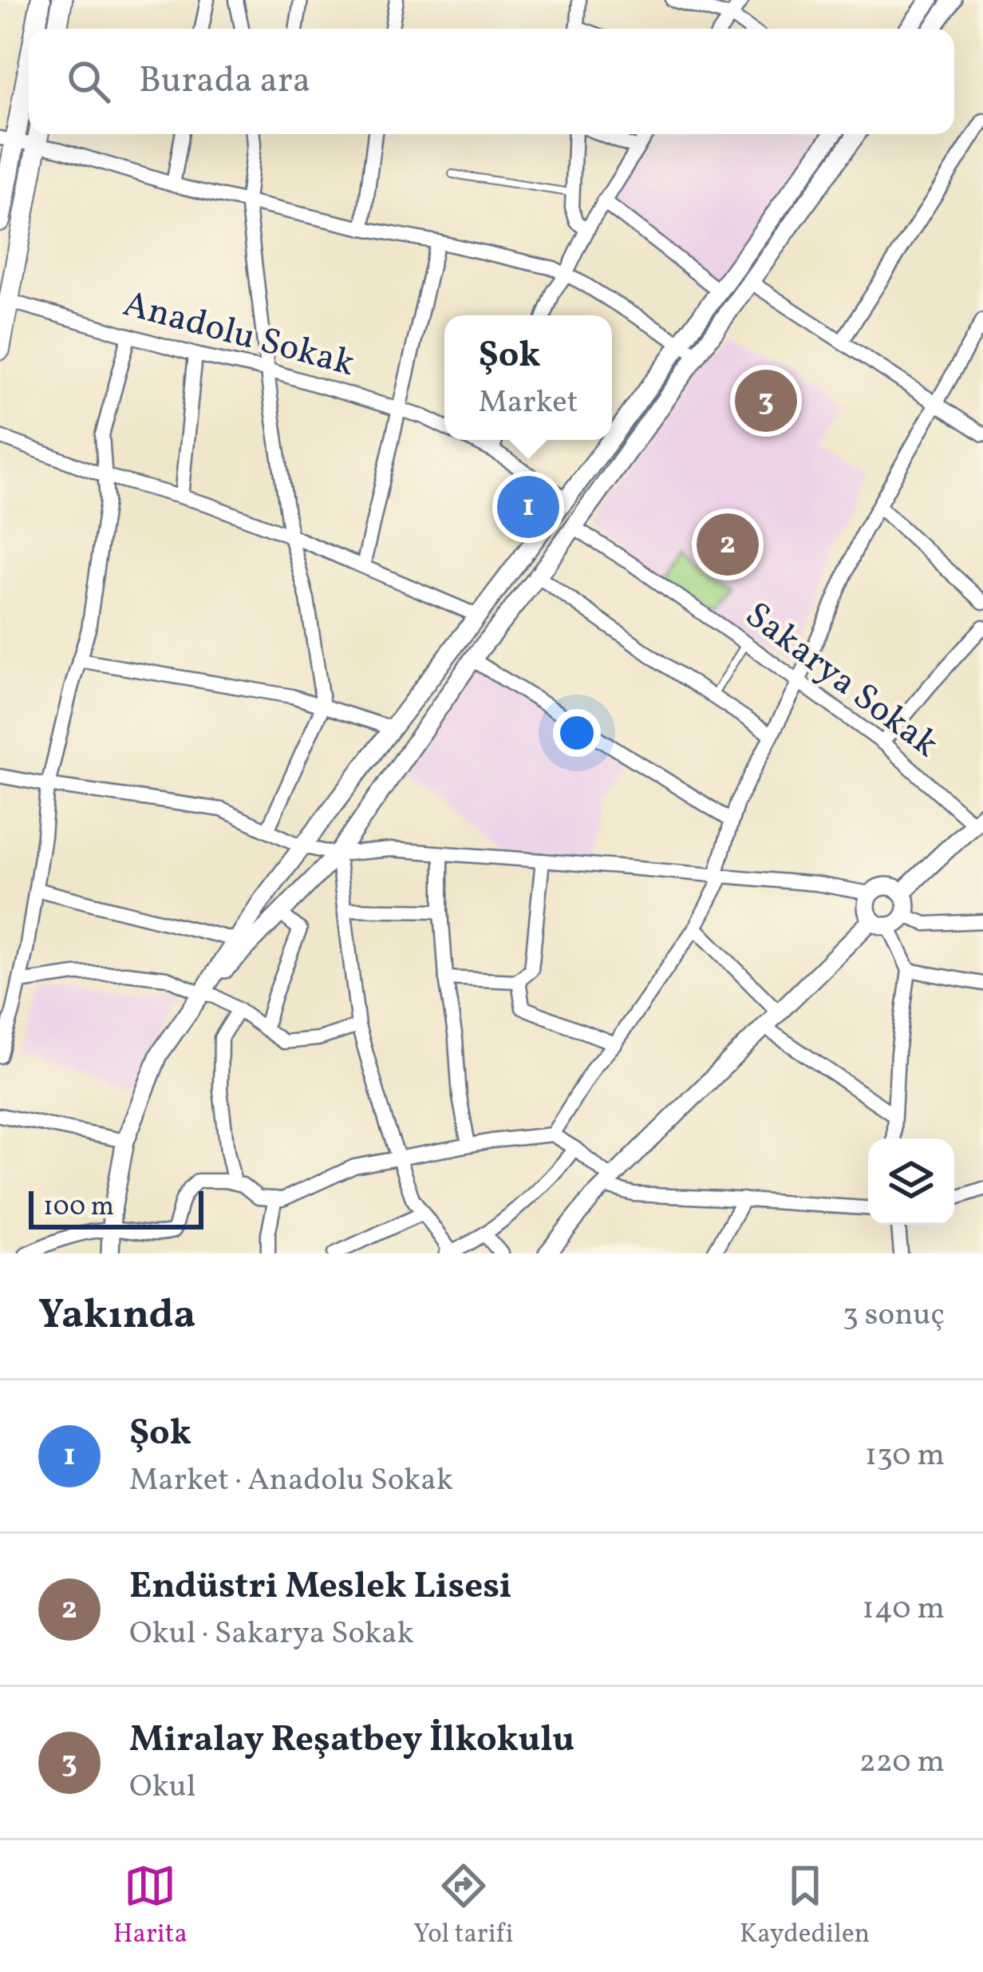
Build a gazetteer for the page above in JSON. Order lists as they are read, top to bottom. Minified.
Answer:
{"streets":{"street":["Anadolu Sokak","Sakarya Sokak"]},"scale_bar":"100 m","page":{"search":"Burada ara","popup":["Şok","Market"],"pins":["3","1","2"],"scale":"100 m","heading":["Yakında","3 sonuç"],"list":[{"mark":"1","name":"Şok","note":"Market · Anadolu Sokak","value":"130 m"},{"mark":"2","name":"Endüstri Meslek Lisesi","note":"Okul · Sakarya Sokak","value":"140 m"},{"mark":"3","name":"Miralay Reşatbey İlkokulu","note":"Okul","value":"220 m"}],"nav":["Harita","Yol tarifi","Kaydedilen"]}}
